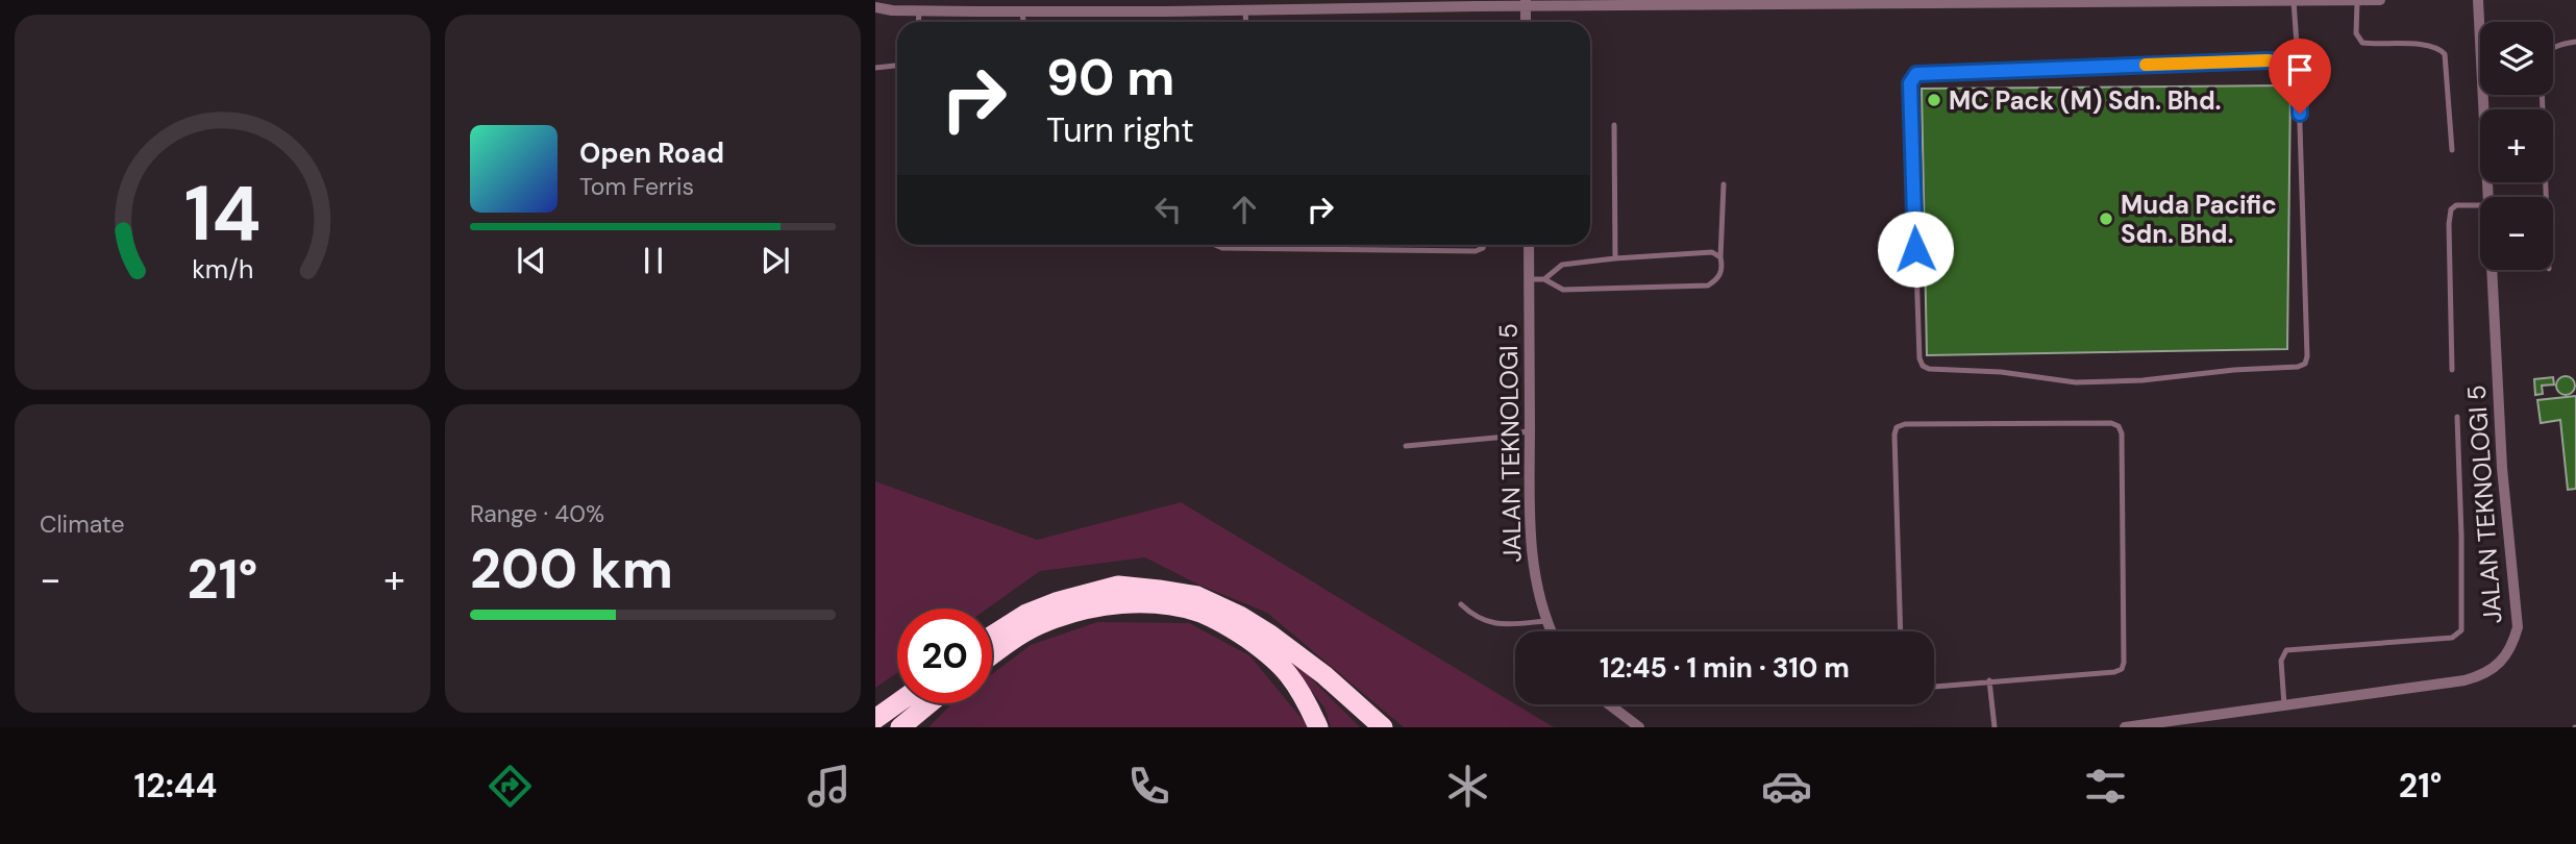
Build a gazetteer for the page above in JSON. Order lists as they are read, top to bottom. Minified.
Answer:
{"streets":{"street":["JALAN TEKNOLOGI 5"]},"places":["MC Pack (M) Sdn. Bhd.","Muda Pacific Sdn. Bhd."],"page":{"map_buttons":["+","−"],"turn":["90 m","Turn right"],"song":["Open Road","Tom Ferris"],"tile":["Climate",["Range · 40%","200 km"]],"heat":["−","21°","+"],"limit":"20","trip":"12:45 · 1 min · 310 m","tabs":["12:44","21°"],"gauge":["14","km/h"]}}
